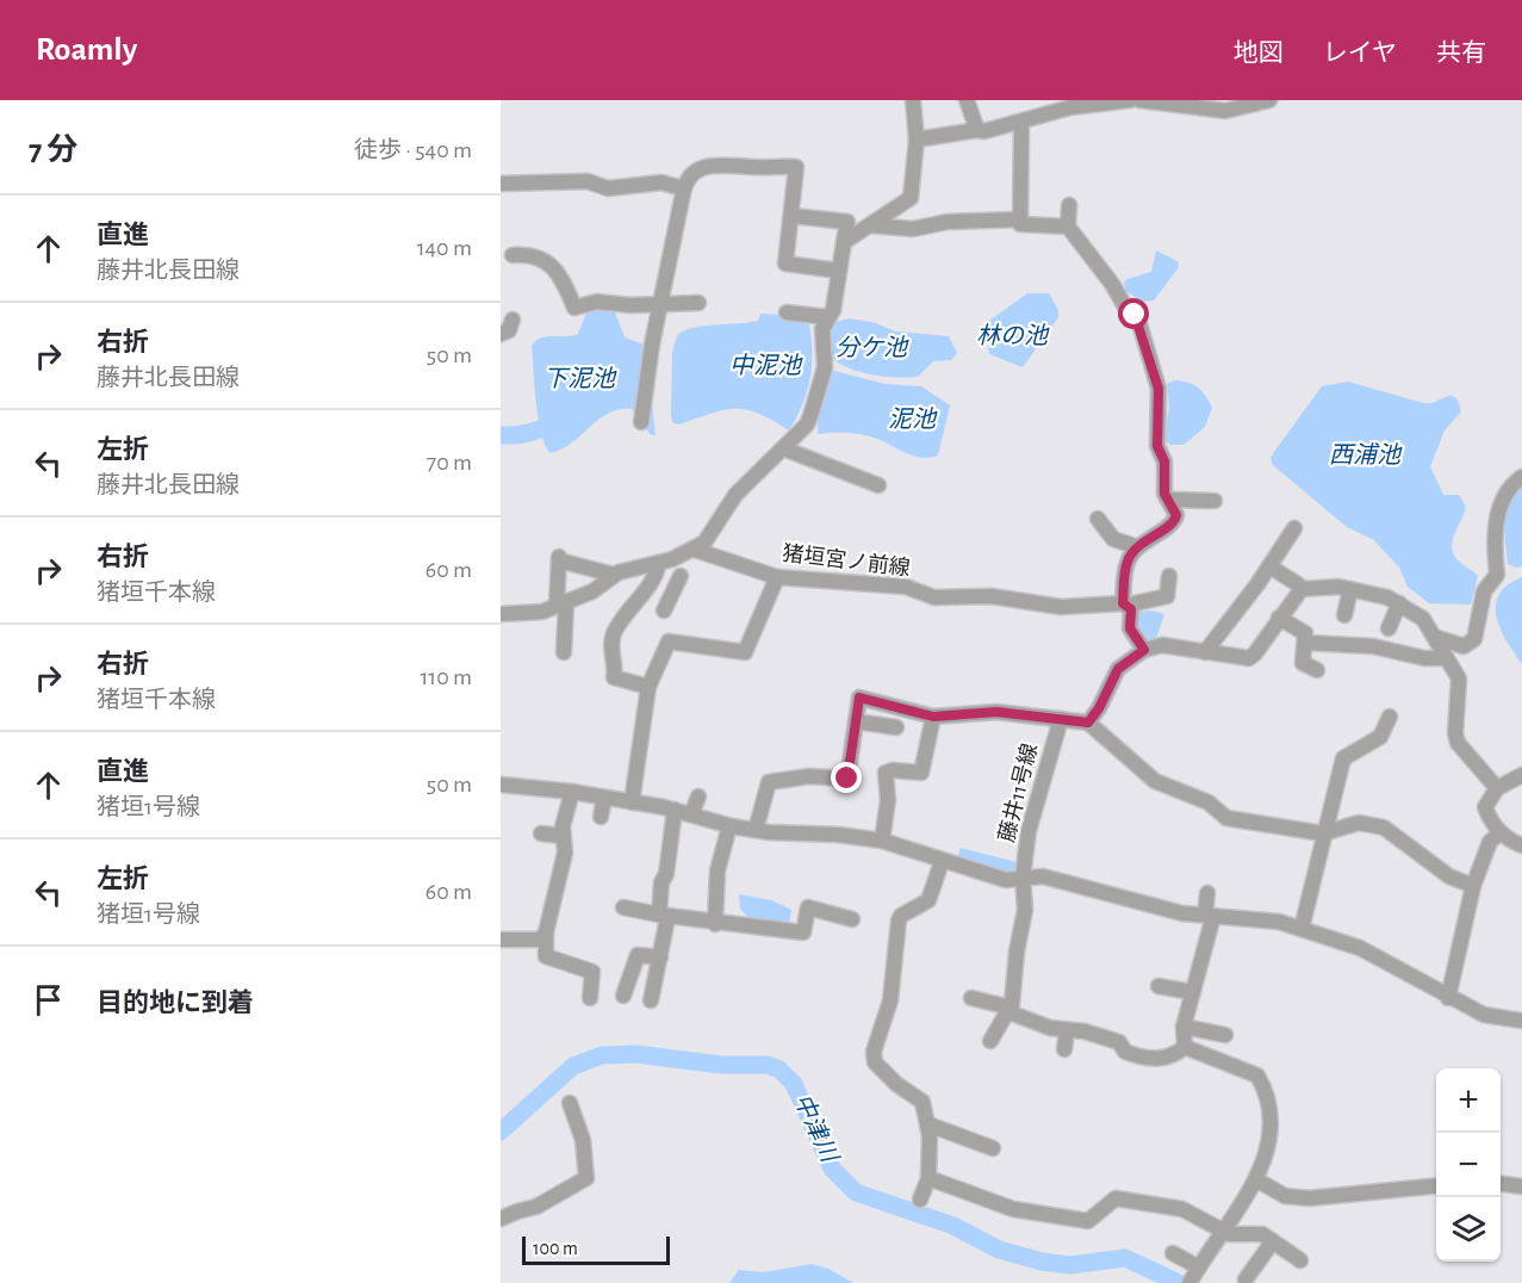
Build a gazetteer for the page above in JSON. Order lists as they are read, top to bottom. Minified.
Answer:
{"streets":{"street":["猪垣宮ノ前線","藤井11号線"]},"water":["林の池","分ケ池","中泥池","下泥池","泥池","西浦池","中津川"],"scale_bar":"100 m","page":{"header":"Roamly","nav":["地図","レイヤ","共有"],"heading":["7 分","徒歩 · 540 m"],"list":[["直進","藤井北長田線","140 m"],["右折","藤井北長田線","50 m"],["左折","藤井北長田線","70 m"],["右折","猪垣千本線","60 m"],["右折","猪垣千本線","110 m"],["直進","猪垣1号線","50 m"],["左折","猪垣1号線","60 m"],"目的地に到着"],"map_buttons":["+","−"],"scale":"100 m"}}
